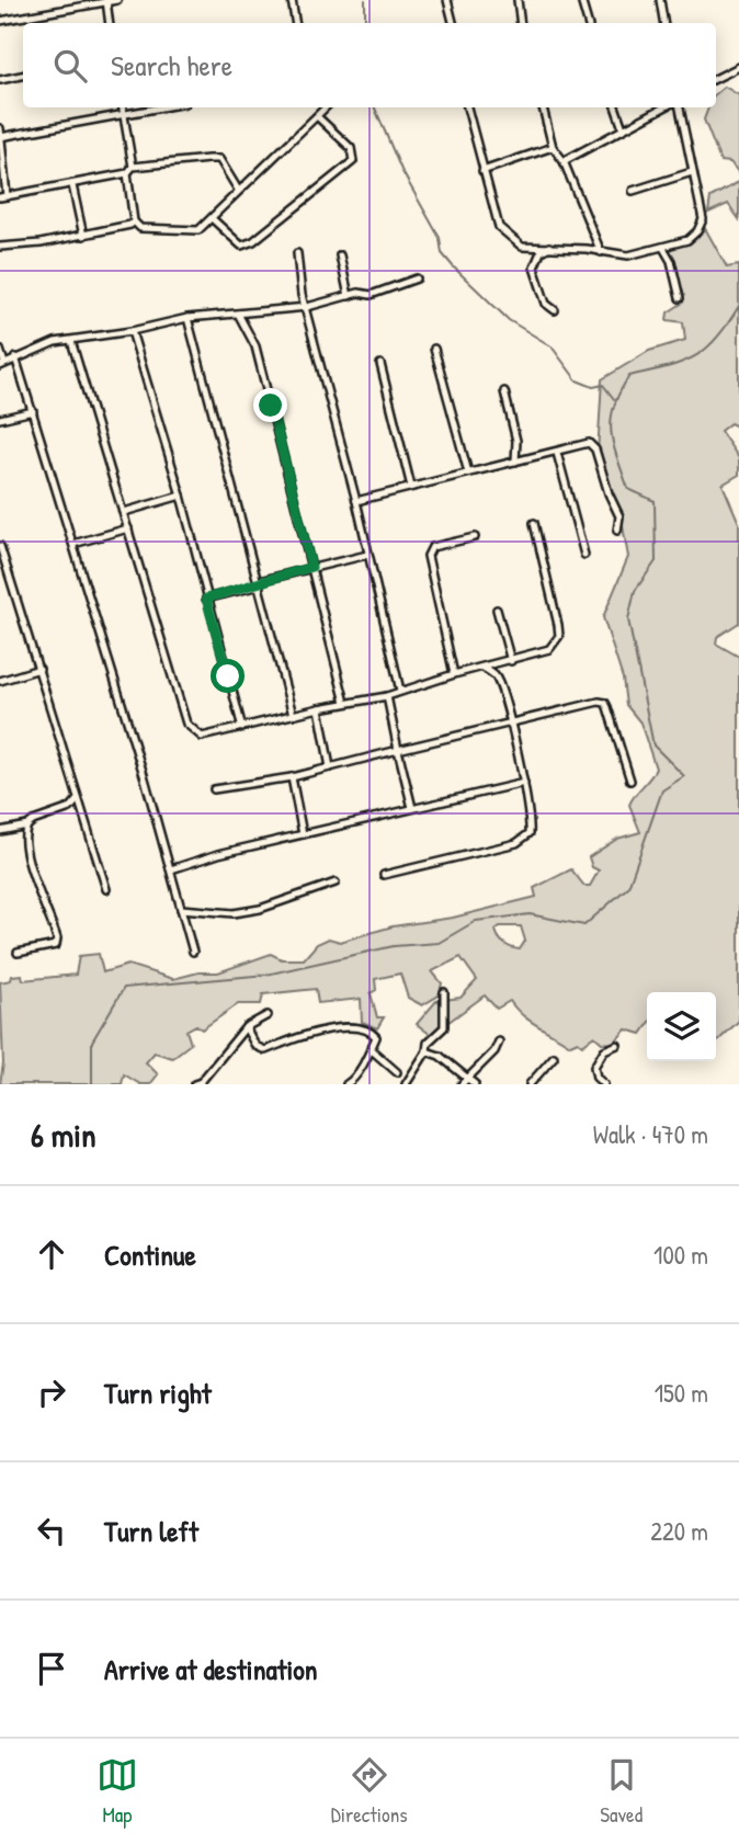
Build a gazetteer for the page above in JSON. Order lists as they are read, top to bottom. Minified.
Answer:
{"page":{"search":"Search here","heading":["6 min","Walk · 470 m"],"list":[["Continue","100 m"],["Turn right","150 m"],["Turn left","220 m"],"Arrive at destination"],"nav":["Map","Directions","Saved"]}}
